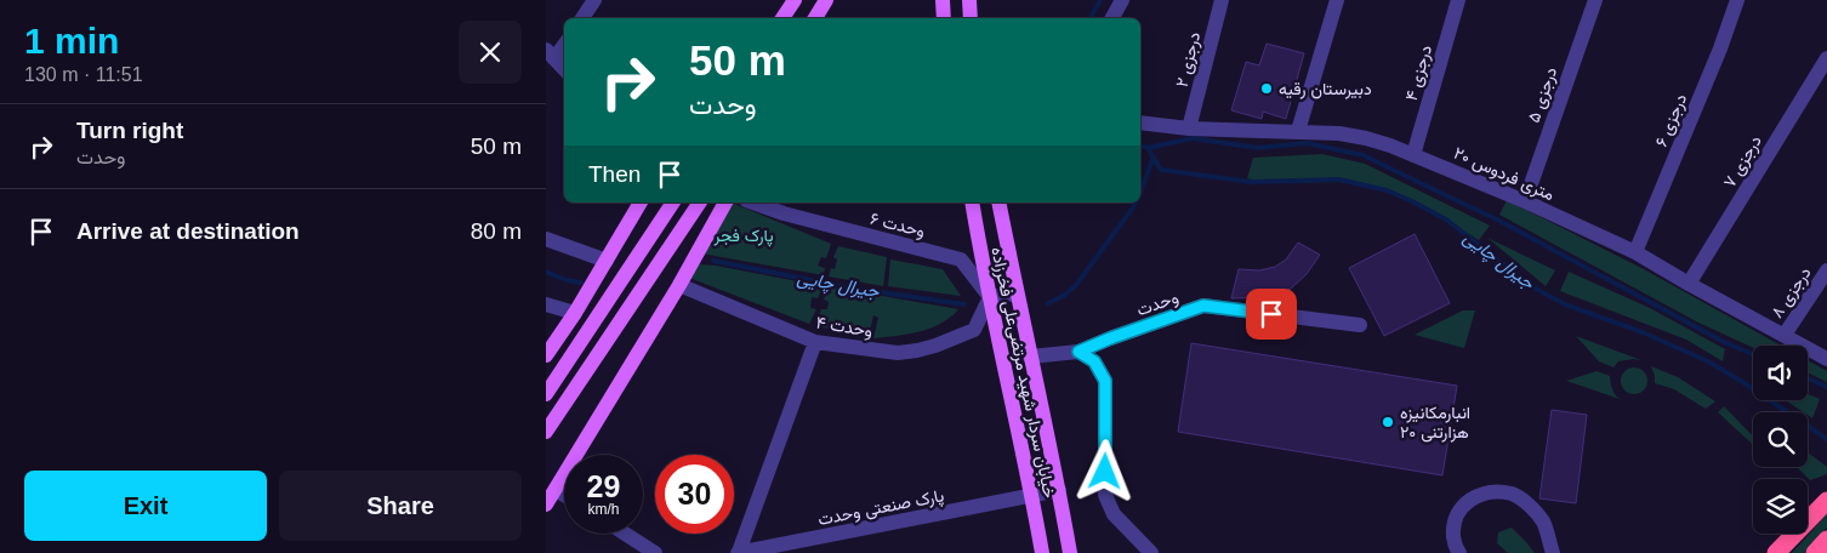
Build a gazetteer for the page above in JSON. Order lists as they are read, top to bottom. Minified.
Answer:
{"streets":{"main road":["خیابان سردار شهید مرتضی‌علی فخرزاده"],"street":["درجزی ۲","درجزی ۴","درجزی ۵","درجزی ۶","درجزی ۷","۲۰ متری فردوس","وحدت ۶","درجزی ۸","وحدت","وحدت ۴","پارک صنعتی وحدت"]},"crossings":[["درجزی ۲","۲۰ متری فردوس"],["درجزی ۴","۲۰ متری فردوس"],["درجزی ۵","۲۰ متری فردوس"],["درجزی ۶","۲۰ متری فردوس"],["درجزی ۷","۲۰ متری فردوس"],["۲۰ متری فردوس","درجزی ۸"],["وحدت ۶","وحدت ۴"],["وحدت ۶","خیابان سردار شهید مرتضی‌علی فخرزاده"],["وحدت","خیابان سردار شهید مرتضی‌علی فخرزاده"],["وحدت ۴","خیابان سردار شهید مرتضی‌علی فخرزاده"],["خیابان سردار شهید مرتضی‌علی فخرزاده","پارک صنعتی وحدت"]],"water":["جیرال چایی"],"parks":["پارک فجر"],"places":["دبیرستان رقیه","انبارمکانیزه ۲۰ هزارتنی"],"page":{"heading":["1 min","130 m · 11:51"],"turn":["50 m","وحدت"],"list":[{"name":"Turn right","note":"وحدت","value":"50 m"},{"name":"Arrive at destination","value":"80 m"}],"then":"Then","speed":"29 km/h","limit":"30","buttons":["Exit","Share"]}}
